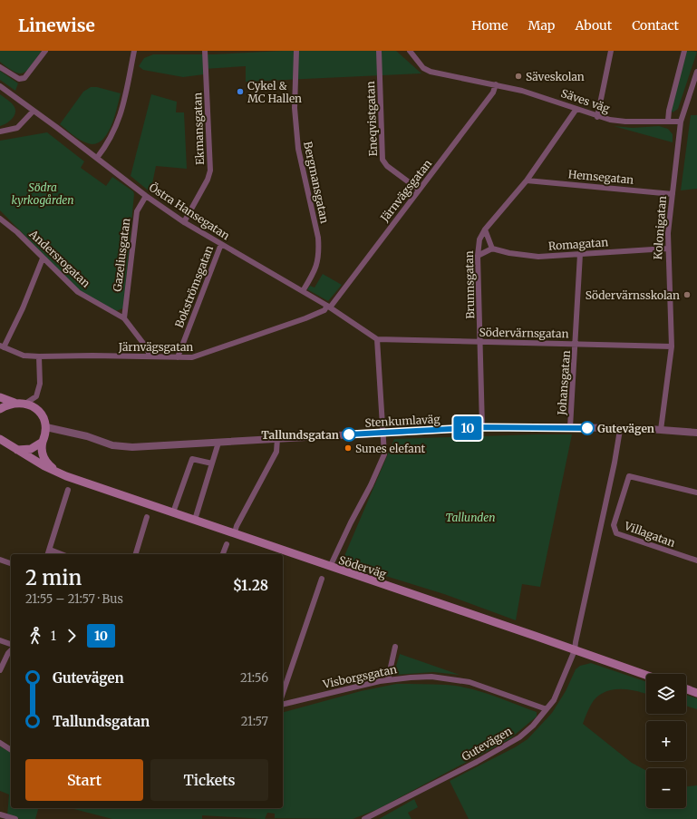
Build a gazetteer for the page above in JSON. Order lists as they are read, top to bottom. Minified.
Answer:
{"streets":{"main road":["Söderväg"],"street":["Säves väg","Eneqvistgatan","Ekmansgatan","Hemsegatan","Bergmansgatan","Järnvägsgatan","Östra Hansegatan","Kolonigatan","Romagatan","Gazeliusgatan","Andersrogatan","Brunnsgatan","Bokströmsgatan","Södervärnsgatan","Johansgatan","Stenkumlaväg","Villagatan","Visborgsgatan","Gutevägen"]},"crossings":[["Säves väg","Järnvägsgatan"],["Säves väg","Kolonigatan"],["Säves väg","Brunnsgatan"],["Eneqvistgatan","Järnvägsgatan"],["Ekmansgatan","Östra Hansegatan"],["Hemsegatan","Kolonigatan"],["Hemsegatan","Brunnsgatan"],["Bergmansgatan","Östra Hansegatan"],["Järnvägsgatan","Östra Hansegatan"],["Järnvägsgatan","Andersrogatan"],["Järnvägsgatan","Bokströmsgatan"],["Östra Hansegatan","Gazeliusgatan"],["Östra Hansegatan","Bokströmsgatan"],["Östra Hansegatan","Södervärnsgatan"],["Kolonigatan","Romagatan"],["Kolonigatan","Södervärnsgatan"],["Kolonigatan","Stenkumlaväg"],["Romagatan","Johansgatan"],["Gazeliusgatan","Andersrogatan"],["Brunnsgatan","Södervärnsgatan"],["Brunnsgatan","Stenkumlaväg"],["Södervärnsgatan","Johansgatan"],["Johansgatan","Stenkumlaväg"],["Stenkumlaväg","Gutevägen"],["Söderväg","Gutevägen"],["Visborgsgatan","Gutevägen"]],"parks":["Södra kyrkogården","Tallunden"],"places":["Säveskolan","Cykel & MC Hallen","Södervärnsskolan","Gutevägen","Tallundsgatan","Sunes elefant"],"lines":["bus line 10"],"page":{"header":"Linewise","nav":["Home","Map","About","Contact"],"on_map":"10","heading":["2 min","21:55 – 21:57 · Bus","$1.28"],"legs":["1","10"],"list":[{"name":"Gutevägen","value":"21:56"},{"name":"Tallundsgatan","value":"21:57"}],"map_buttons":["+","−"],"buttons":["Start","Tickets"]}}
